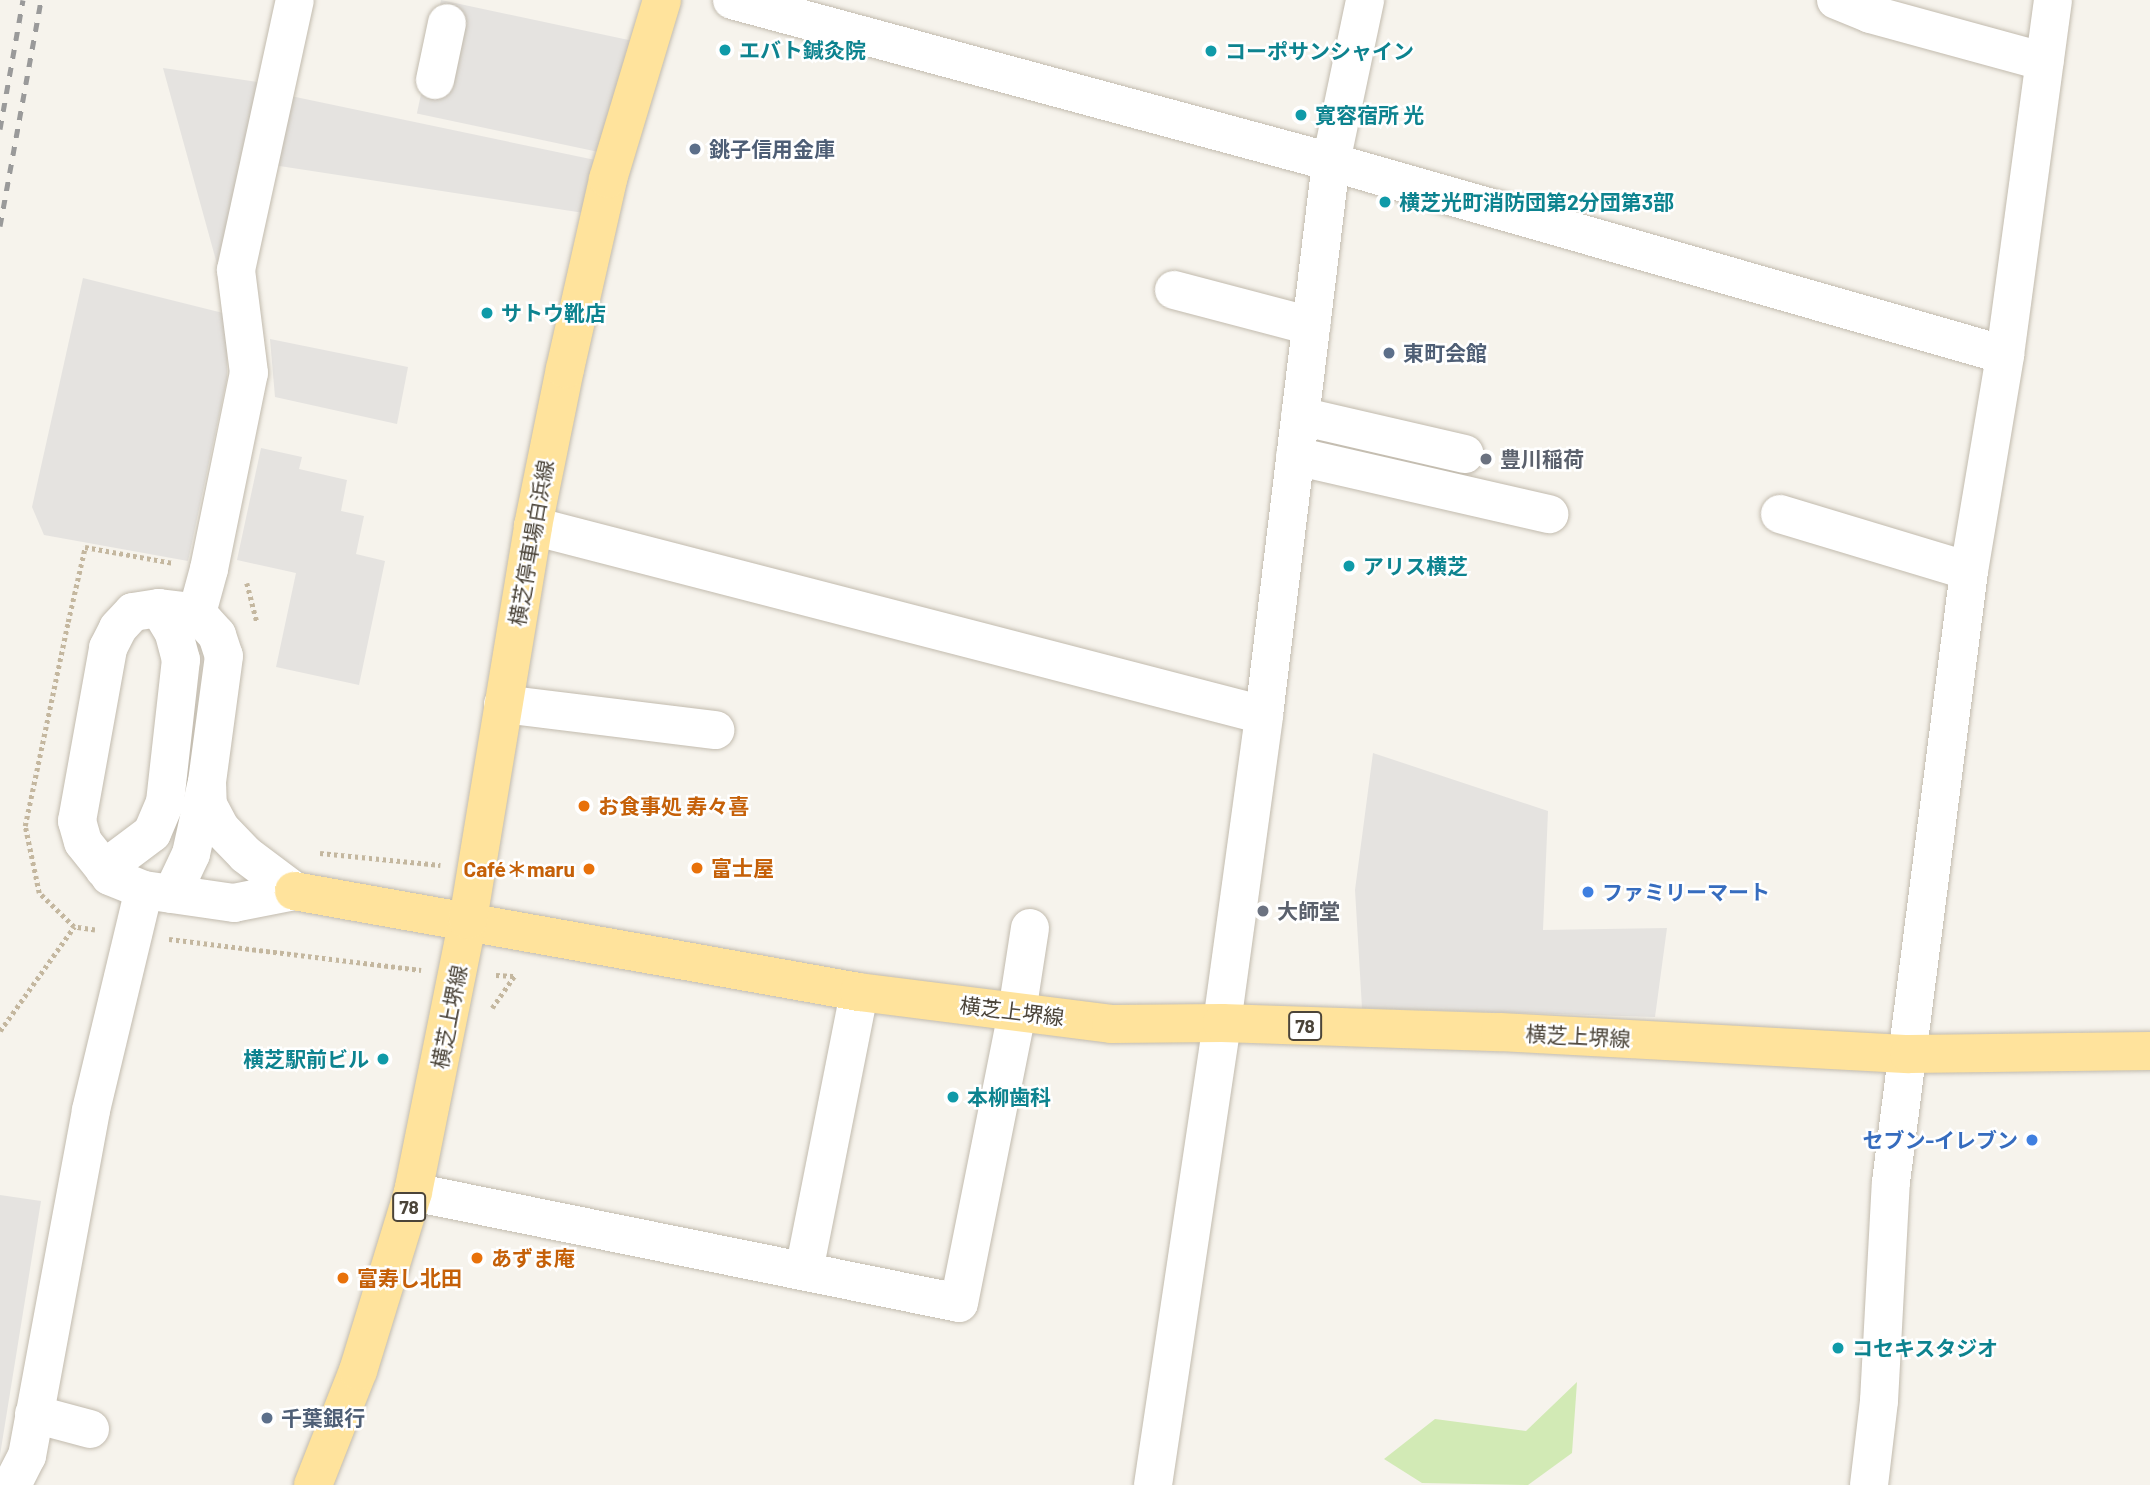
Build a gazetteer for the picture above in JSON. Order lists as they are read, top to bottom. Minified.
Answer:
{"streets":{"main road":["横芝停車場白浜線","横芝上堺線","78"]},"crossings":[["横芝停車場白浜線","横芝上堺線"]],"places":["エバト鍼灸院","コーポサンシャイン","寛容宿所 光","銚子信用金庫","横芝光町消防団第2分団第3部","サトウ靴店","東町会館","豊川稲荷","アリス横芝","お食事処 寿々喜","富士屋","Café＊maru","ファミリーマート","大師堂","横芝駅前ビル","本柳歯科","セブン-イレブン","あずま庵","富寿し北田","コセキスタジオ","千葉銀行"]}
